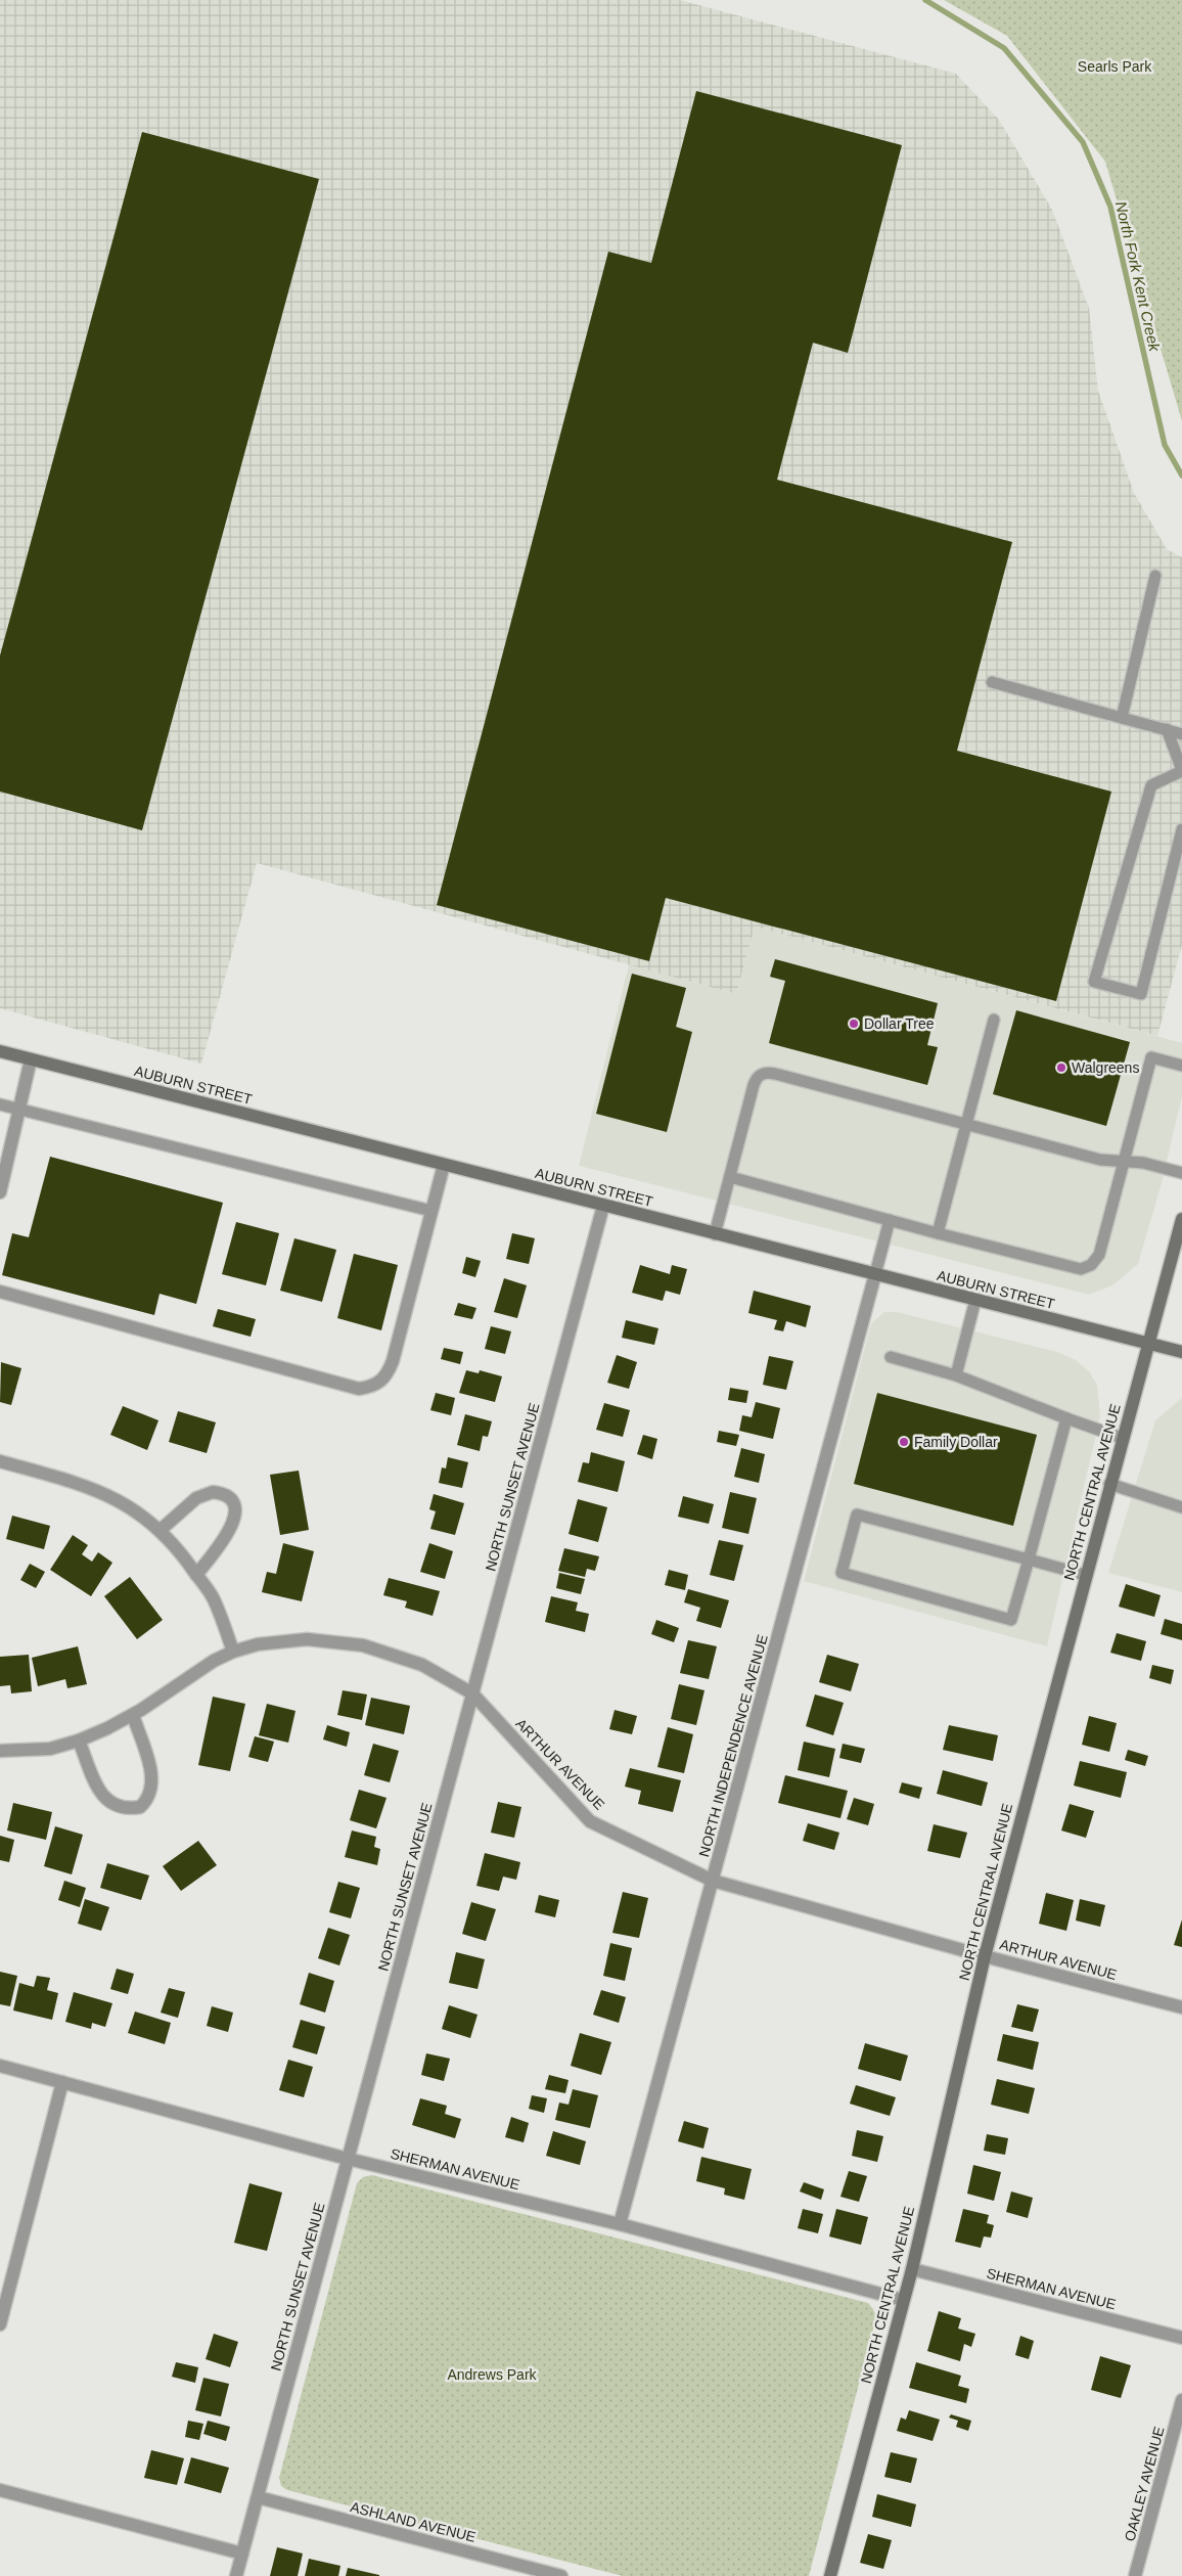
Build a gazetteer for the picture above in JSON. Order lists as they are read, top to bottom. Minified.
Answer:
{"streets":{"main road":["AUBURN STREET","NORTH CENTRAL AVENUE"],"street":["NORTH SUNSET AVENUE","NORTH INDEPENDENCE AVENUE","ARTHUR AVENUE","SHERMAN AVENUE","OAKLEY AVENUE","ASHLAND AVENUE"]},"crossings":[["AUBURN STREET","NORTH SUNSET AVENUE"],["AUBURN STREET","NORTH CENTRAL AVENUE"],["AUBURN STREET","NORTH INDEPENDENCE AVENUE"],["NORTH SUNSET AVENUE","ARTHUR AVENUE"],["NORTH SUNSET AVENUE","SHERMAN AVENUE"],["NORTH SUNSET AVENUE","ASHLAND AVENUE"],["NORTH CENTRAL AVENUE","ARTHUR AVENUE"],["NORTH CENTRAL AVENUE","SHERMAN AVENUE"],["NORTH INDEPENDENCE AVENUE","ARTHUR AVENUE"],["NORTH INDEPENDENCE AVENUE","SHERMAN AVENUE"]],"water":["North Fork Kent Creek"],"parks":["Searls Park","Andrews Park"],"places":["Dollar Tree","Walgreens","Family Dollar"]}
